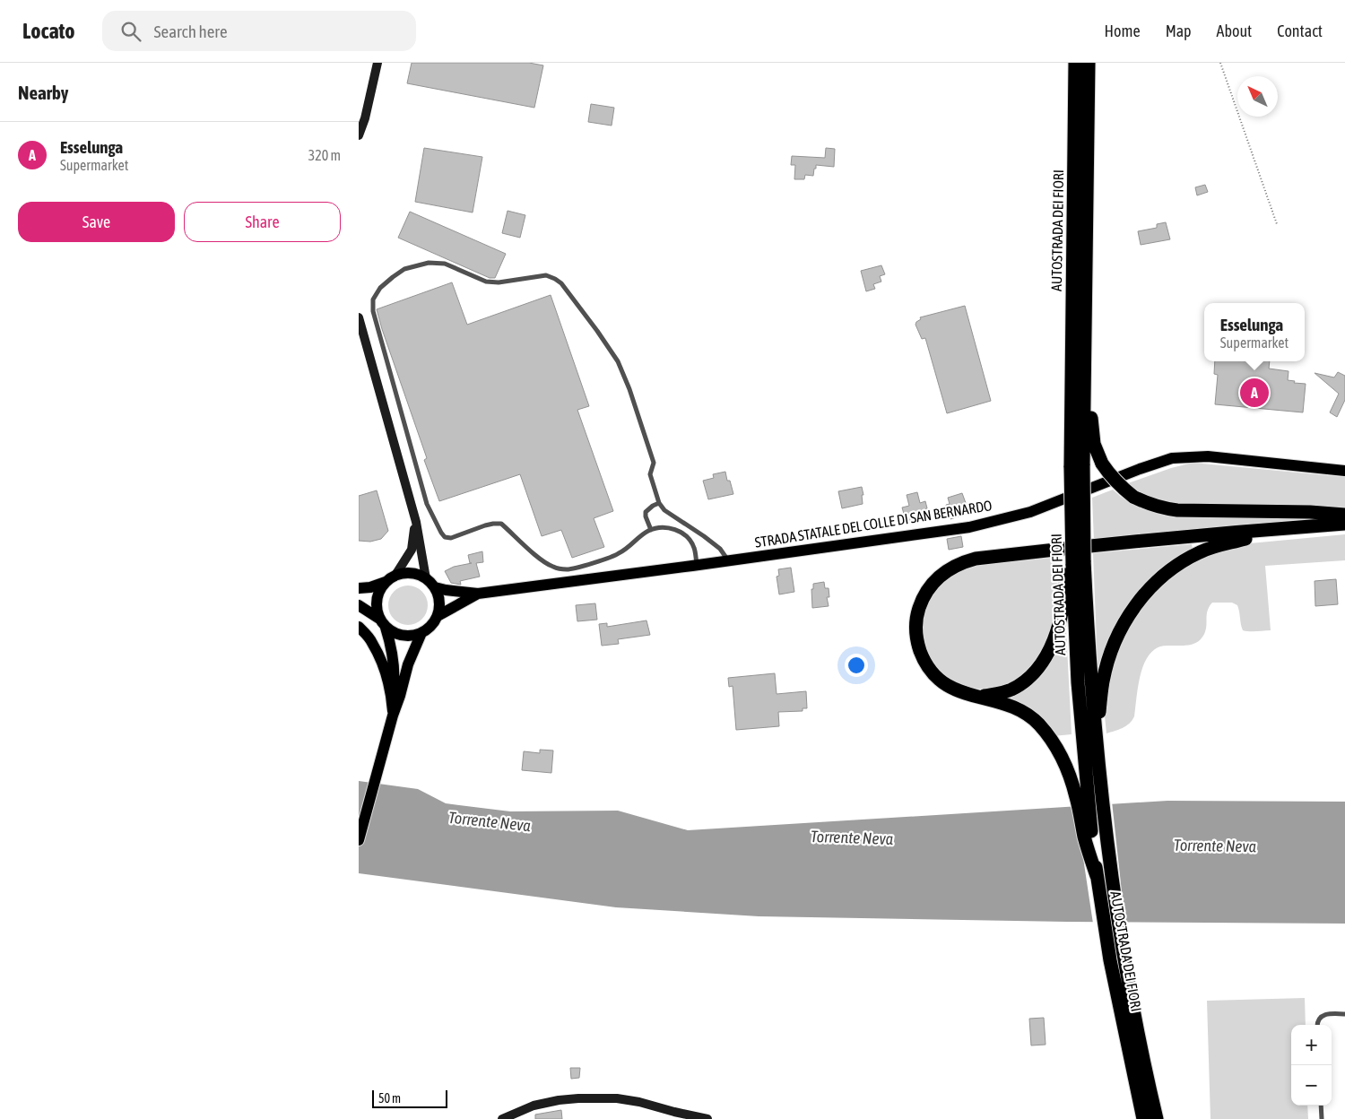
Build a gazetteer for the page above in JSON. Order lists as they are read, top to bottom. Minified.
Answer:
{"streets":{"highway":["AUTOSTRADA DEI FIORI"],"main road":["STRADA STATALE DEL COLLE DI SAN BERNARDO"]},"water":["Torrente Neva"],"scale_bar":"50 m","north":"top left","page":{"header":"Locato","search":"Search here","nav":["Home","Map","About","Contact"],"heading":"Nearby","list":[{"mark":"A","name":"Esselunga","note":"Supermarket","value":"320 m"}],"buttons":["Save","Share"],"popup":["Esselunga","Supermarket"],"pins":"A","map_buttons":["+","−"],"scale":"50 m"}}
